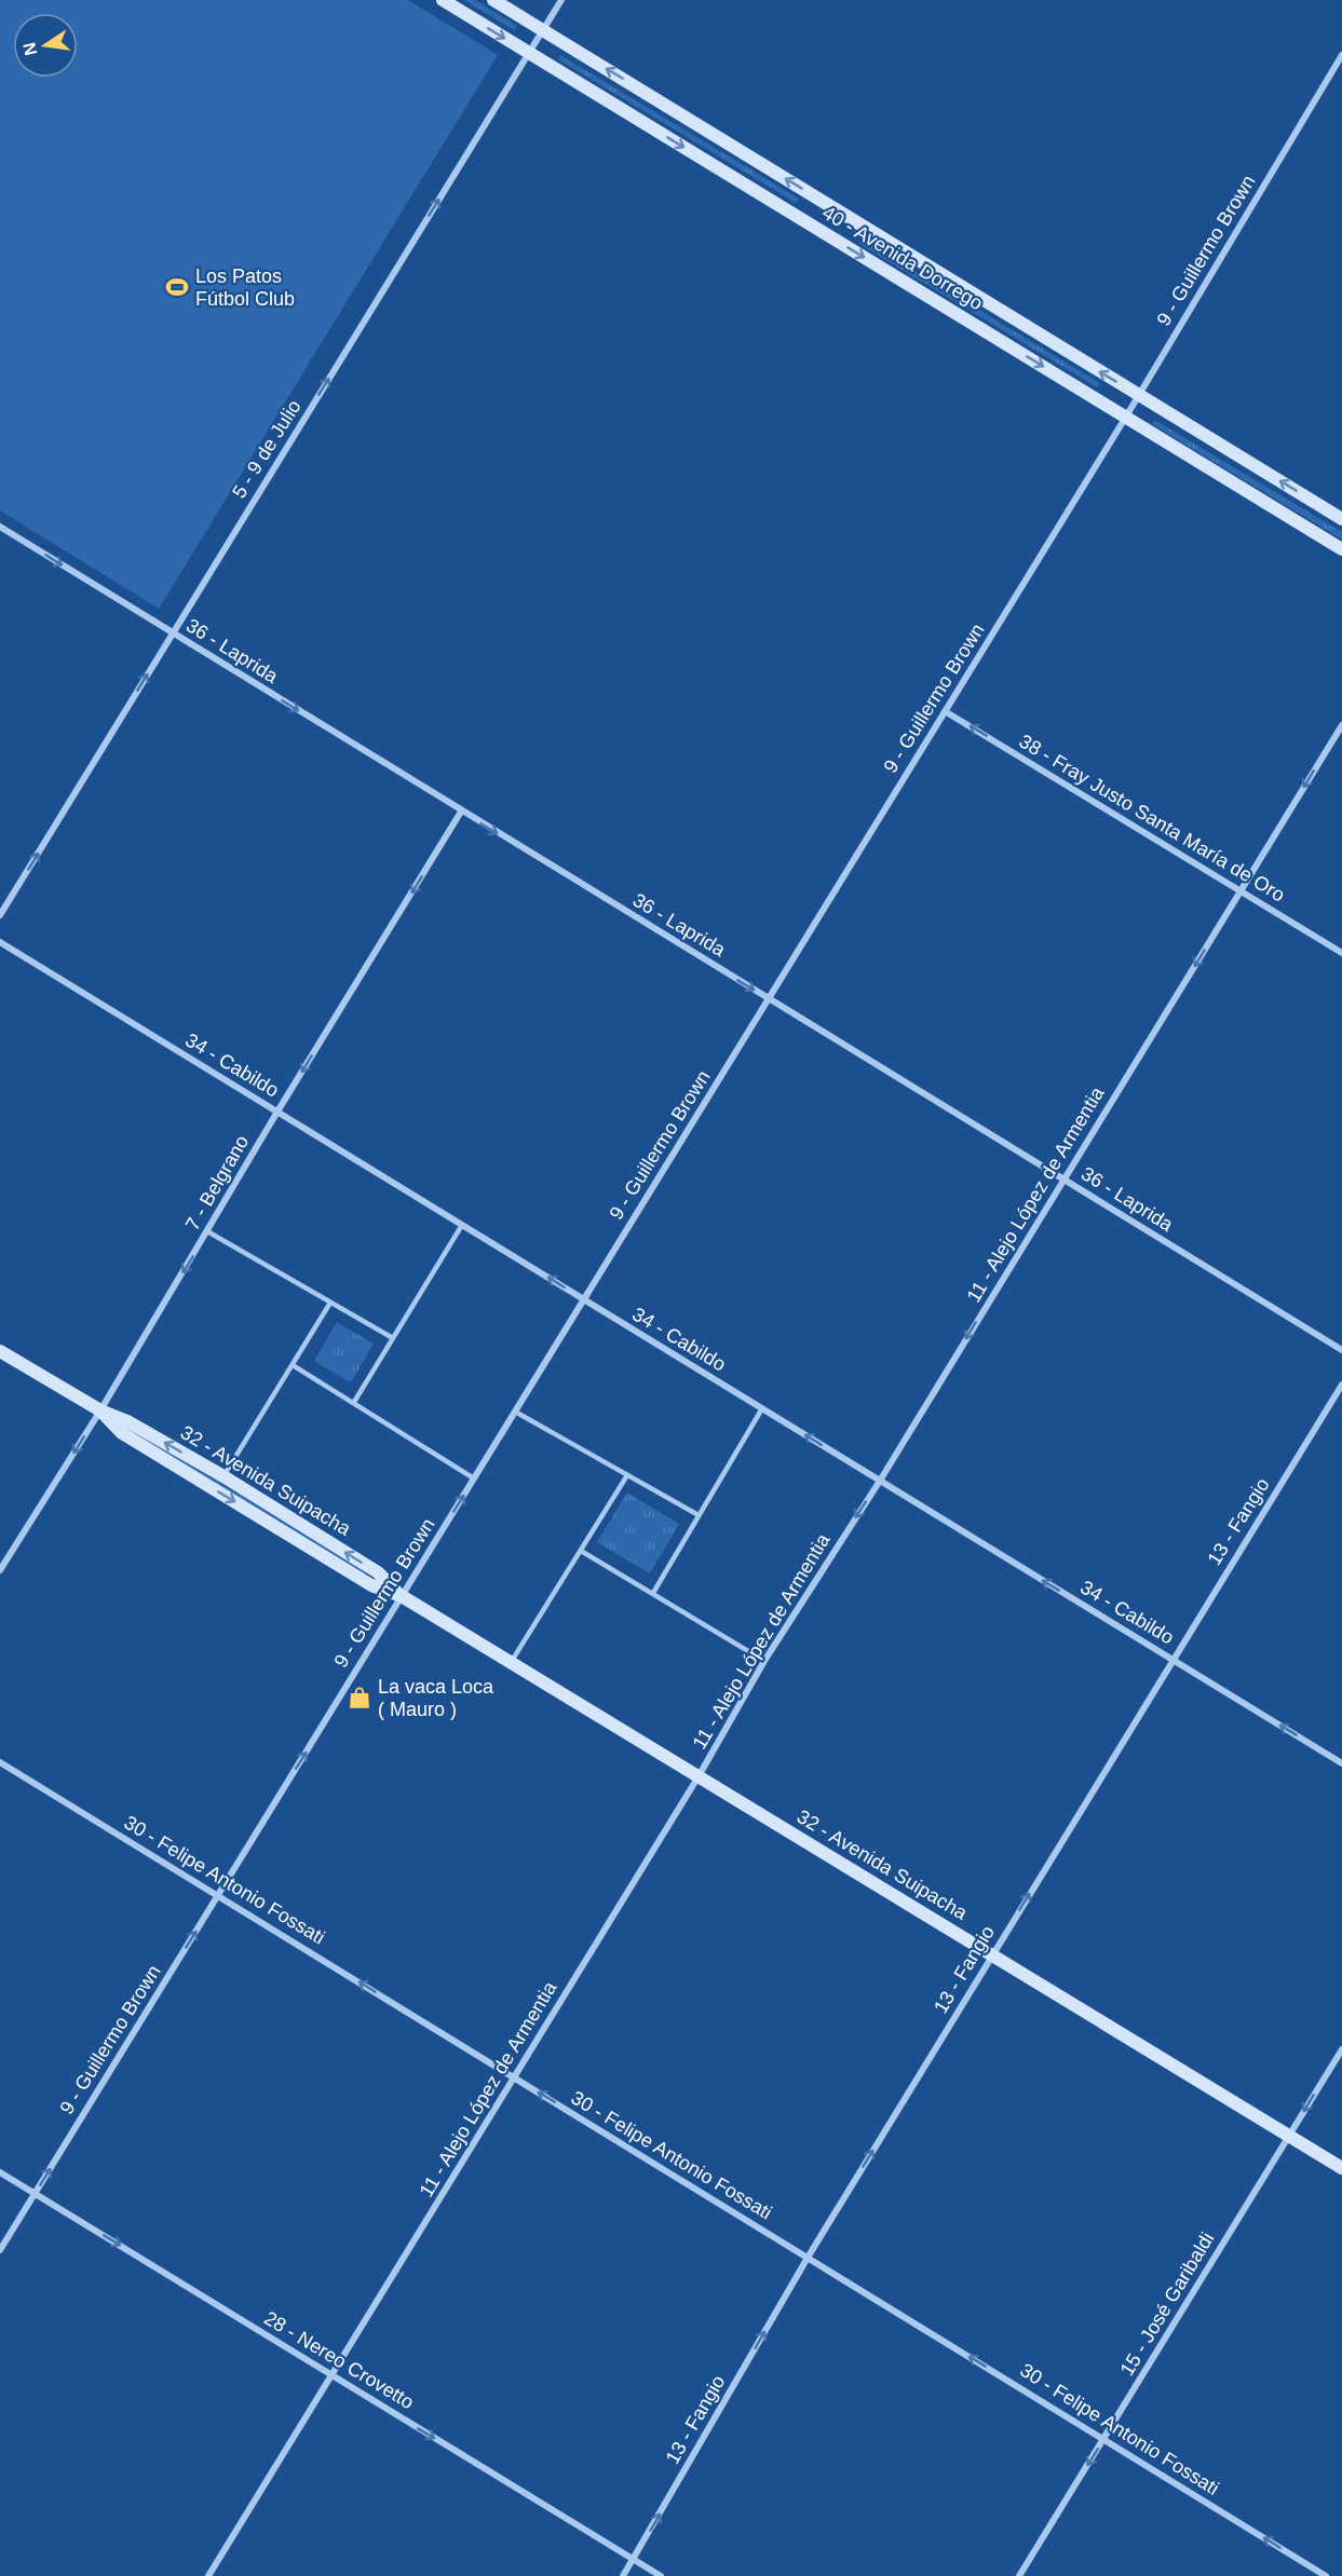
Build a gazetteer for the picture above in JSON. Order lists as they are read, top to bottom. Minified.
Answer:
{"streets":{"street":["9 - Guillermo Brown","40 - Avenida Dorrego","5 - 9 de Julio","36 - Laprida","38 - Fray Justo Santa María de Oro","34 - Cabildo","7 - Belgrano","11 - Alejo López de Armentia","32 - Avenida Suipacha","13 - Fangio","30 - Felipe Antonio Fossati","15 - José Garibaldi","28 - Nereo Crovetto"]},"crossings":[["9 - Guillermo Brown","40 - Avenida Dorrego"],["9 - Guillermo Brown","36 - Laprida"],["9 - Guillermo Brown","38 - Fray Justo Santa María de Oro"],["9 - Guillermo Brown","34 - Cabildo"],["9 - Guillermo Brown","32 - Avenida Suipacha"],["9 - Guillermo Brown","30 - Felipe Antonio Fossati"],["9 - Guillermo Brown","28 - Nereo Crovetto"],["40 - Avenida Dorrego","5 - 9 de Julio"],["5 - 9 de Julio","36 - Laprida"],["36 - Laprida","7 - Belgrano"],["36 - Laprida","11 - Alejo López de Armentia"],["38 - Fray Justo Santa María de Oro","11 - Alejo López de Armentia"],["34 - Cabildo","7 - Belgrano"],["34 - Cabildo","11 - Alejo López de Armentia"],["34 - Cabildo","13 - Fangio"],["7 - Belgrano","32 - Avenida Suipacha"],["11 - Alejo López de Armentia","32 - Avenida Suipacha"],["11 - Alejo López de Armentia","30 - Felipe Antonio Fossati"],["11 - Alejo López de Armentia","28 - Nereo Crovetto"],["32 - Avenida Suipacha","13 - Fangio"],["32 - Avenida Suipacha","15 - José Garibaldi"],["13 - Fangio","30 - Felipe Antonio Fossati"],["13 - Fangio","28 - Nereo Crovetto"],["30 - Felipe Antonio Fossati","15 - José Garibaldi"]],"one_way":["5 - 9 de Julio","36 - Laprida","38 - Fray Justo Santa María de Oro","34 - Cabildo","7 - Belgrano","11 - Alejo López de Armentia","13 - Fangio","30 - Felipe Antonio Fossati","15 - José Garibaldi","28 - Nereo Crovetto"],"places":{"sports":["Los Patos Fútbol Club"],"shop":["La vaca Loca ( Mauro )"]},"north":"left"}
